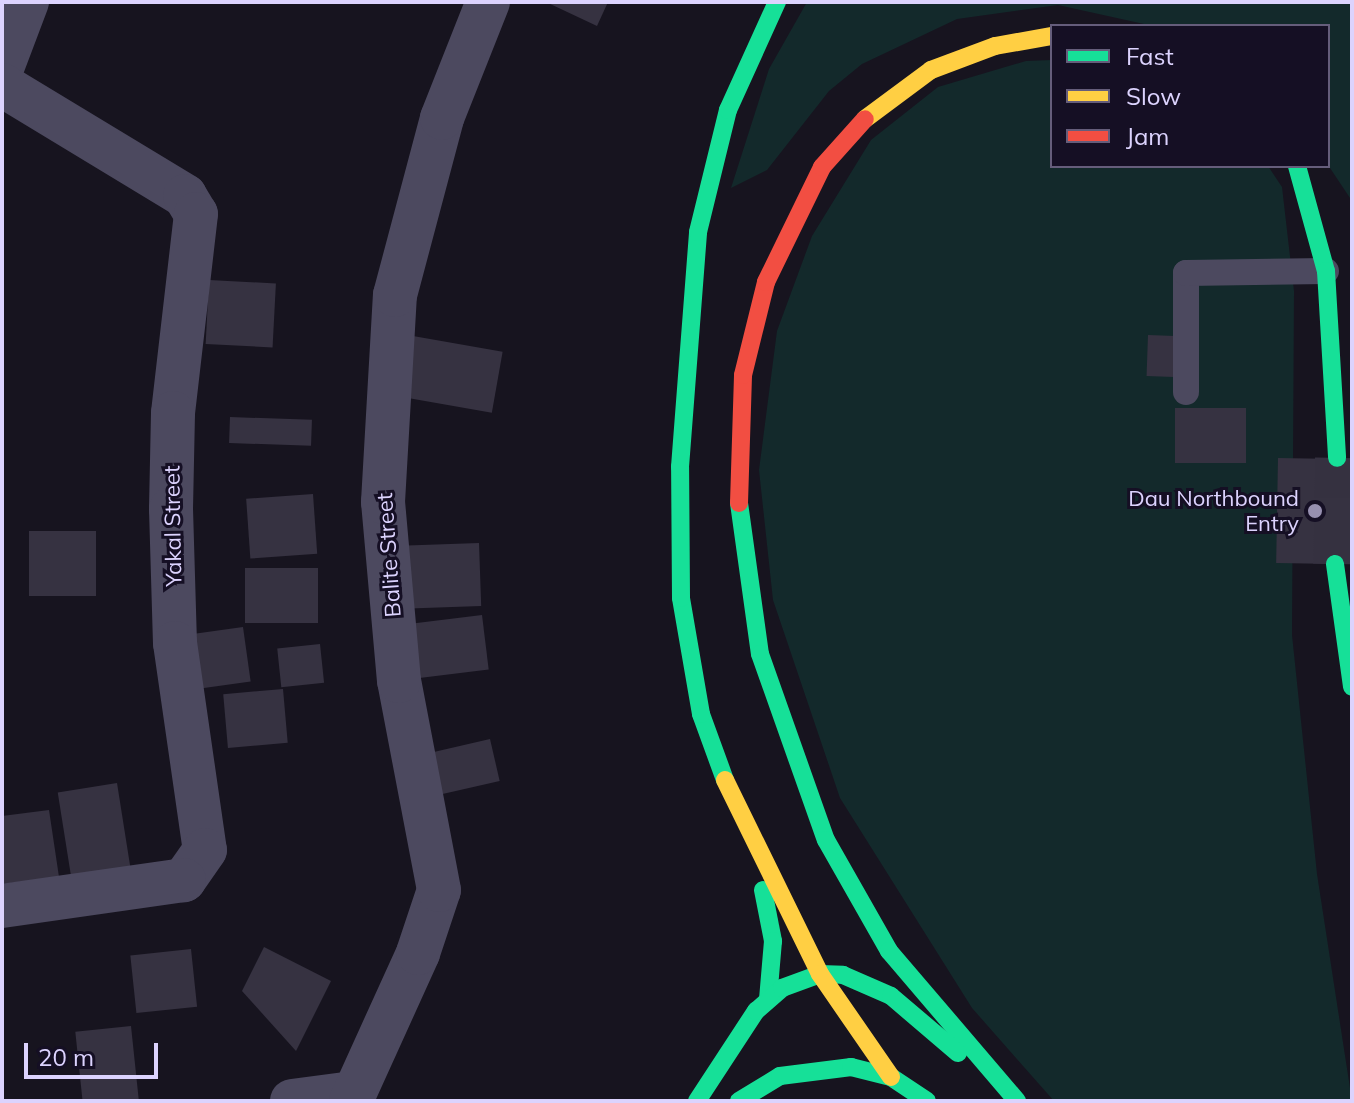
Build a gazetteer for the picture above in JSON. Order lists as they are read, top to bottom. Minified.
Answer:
{"streets":{"street":["Yakal Street","Balite Street"]},"places":["Dau Northbound Entry"],"legend":["Fast","Slow","Jam"],"scale_bar":"20 m"}
